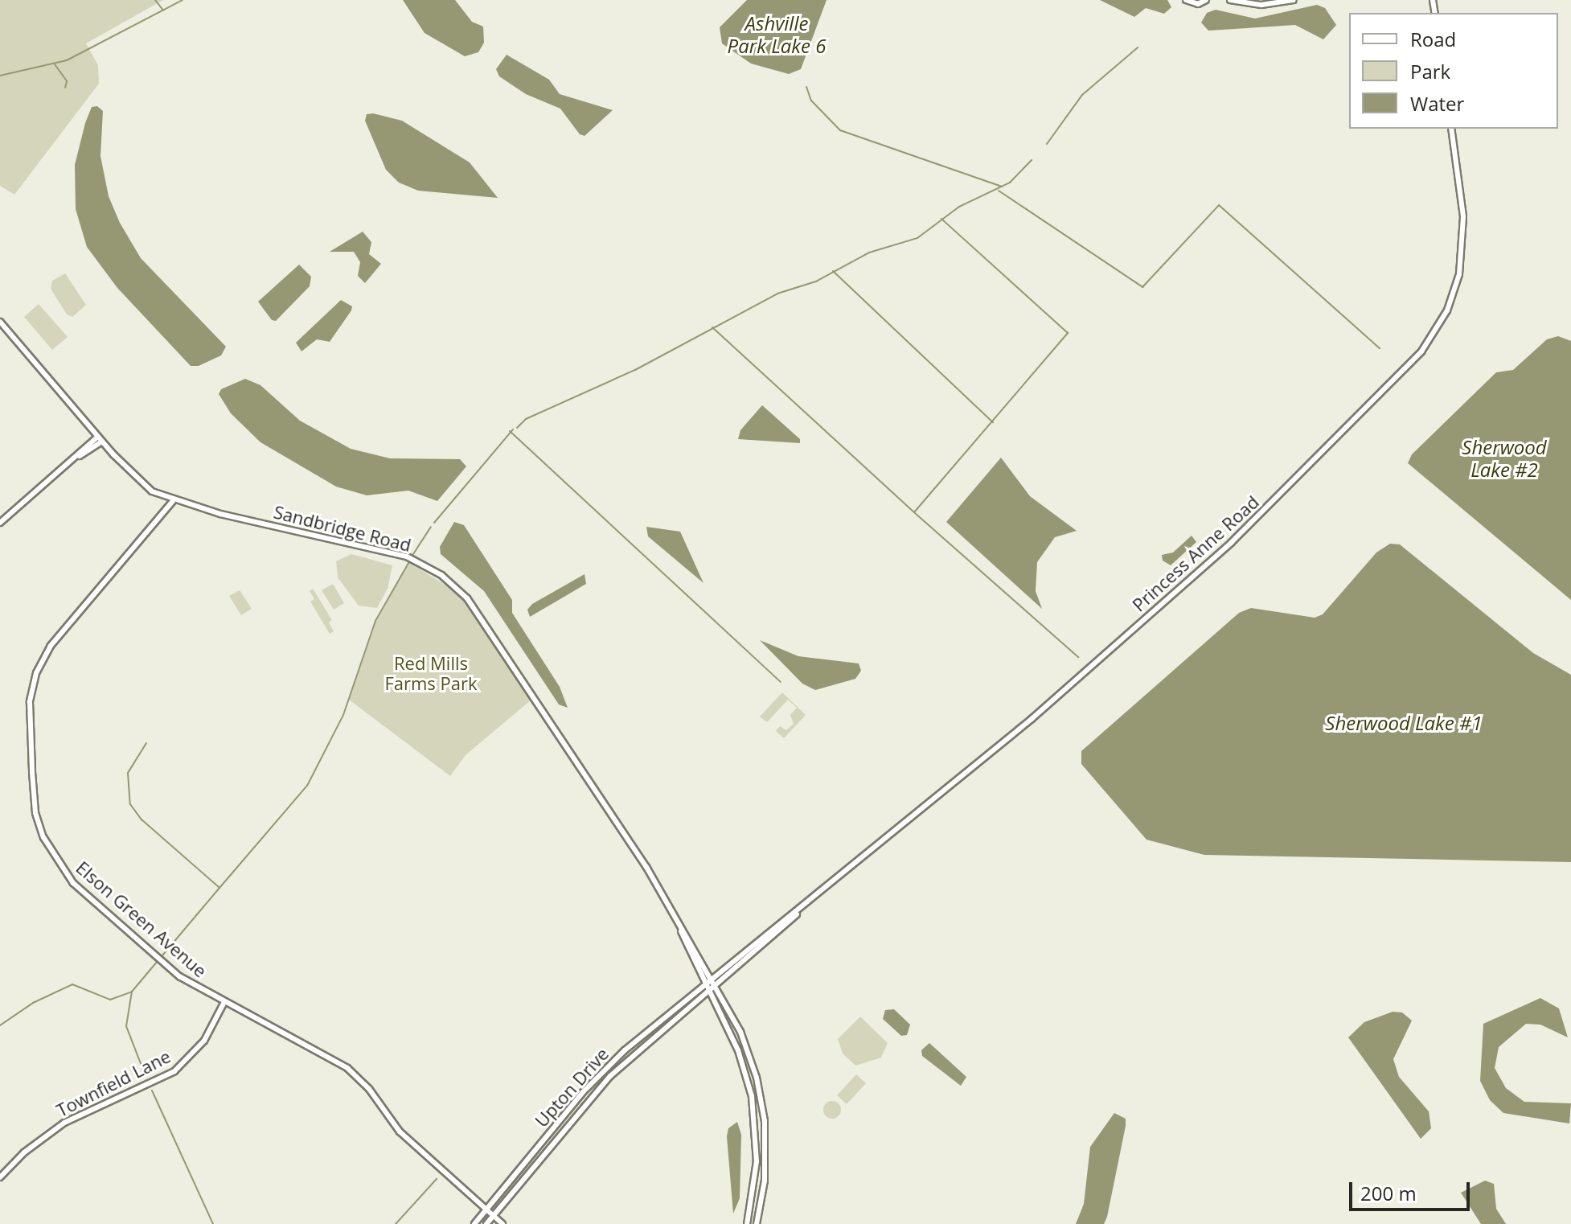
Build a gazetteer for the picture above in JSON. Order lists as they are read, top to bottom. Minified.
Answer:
{"streets":{"main road":["Sandbridge Road","Princess Anne Road","Elson Green Avenue","Townfield Lane","Upton Drive"]},"crossings":[["Sandbridge Road","Princess Anne Road"],["Sandbridge Road","Elson Green Avenue"],["Sandbridge Road","Upton Drive"],["Princess Anne Road","Upton Drive"],["Elson Green Avenue","Townfield Lane"],["Elson Green Avenue","Upton Drive"]],"water":["Ashville Park Lake 6","Sherwood Lake #2","Sherwood Lake #1"],"parks":["Red Mills Farms Park"],"legend":["Road","Park","Water"],"scale_bar":"200 m"}
